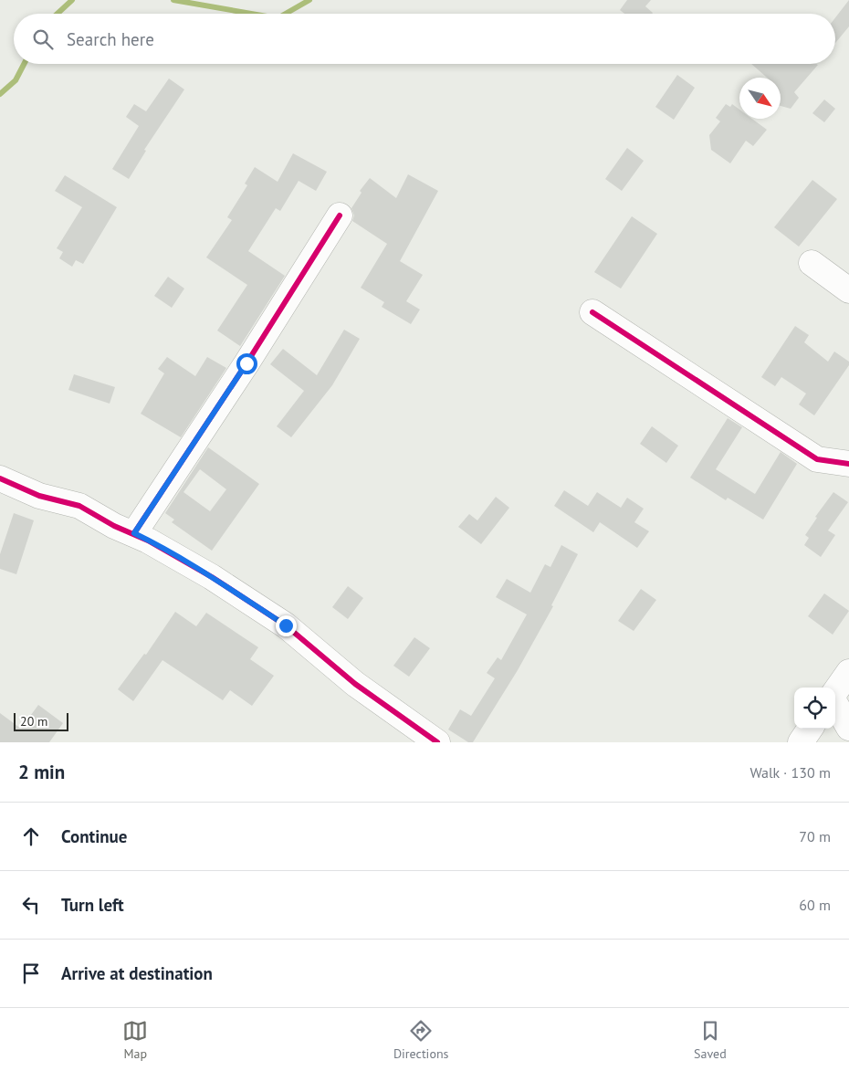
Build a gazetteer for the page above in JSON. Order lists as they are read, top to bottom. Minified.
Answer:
{"scale_bar":"20 m","north":"bottom right","page":{"search":"Search here","scale":"20 m","heading":["2 min","Walk · 130 m"],"list":[["Continue","70 m"],["Turn left","60 m"],"Arrive at destination"],"nav":["Map","Directions","Saved"]}}
